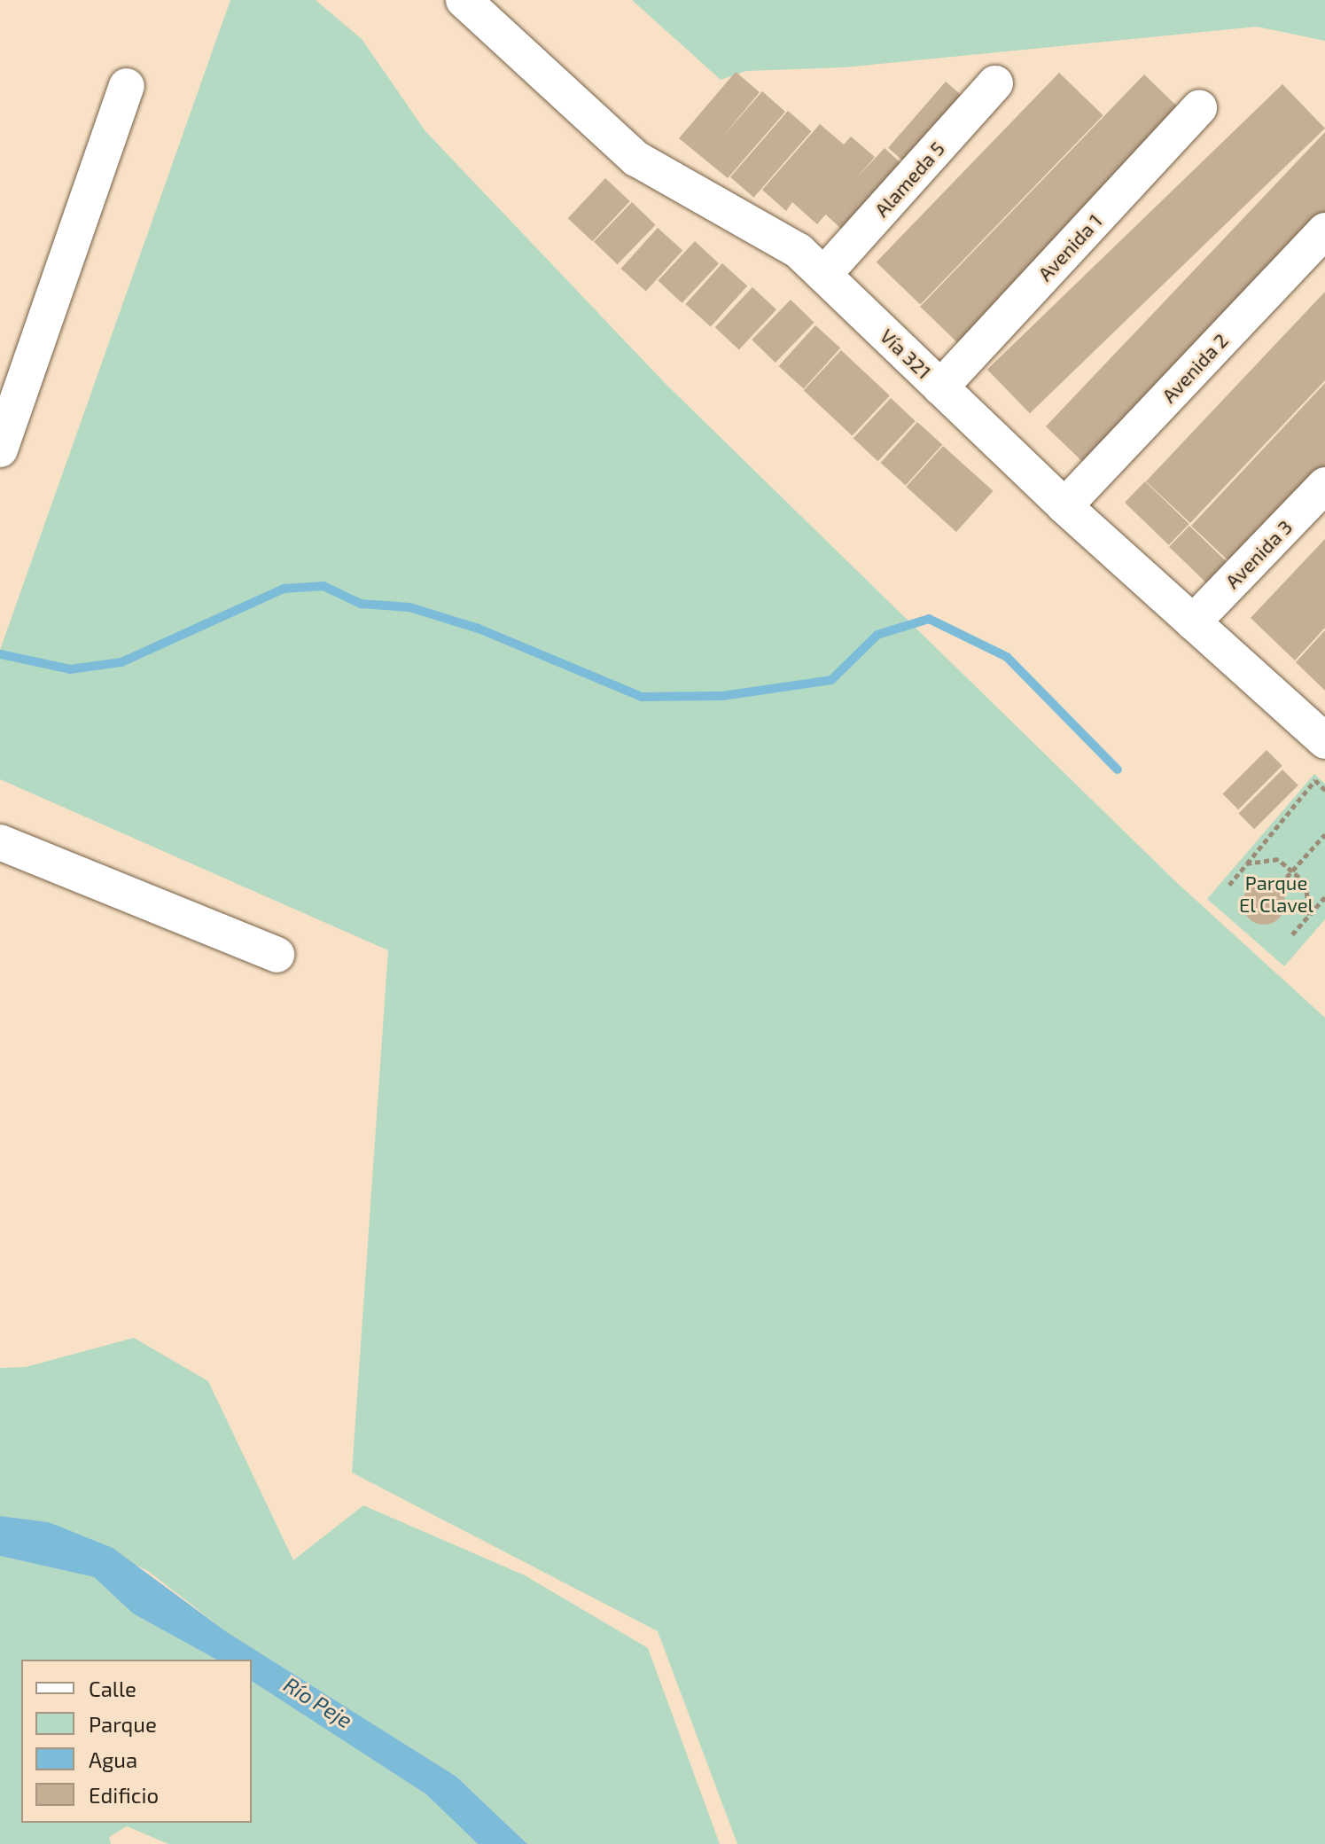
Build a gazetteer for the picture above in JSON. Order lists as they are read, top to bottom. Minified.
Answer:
{"streets":{"street":["Alameda 5","Avenida 1","Vía 321","Avenida 2","Avenida 3"]},"crossings":[["Alameda 5","Vía 321"],["Avenida 1","Vía 321"],["Vía 321","Avenida 2"],["Vía 321","Avenida 3"]],"water":["Río Peje"],"parks":["Parque El Clavel"],"legend":["Calle","Parque","Agua","Edificio"]}
